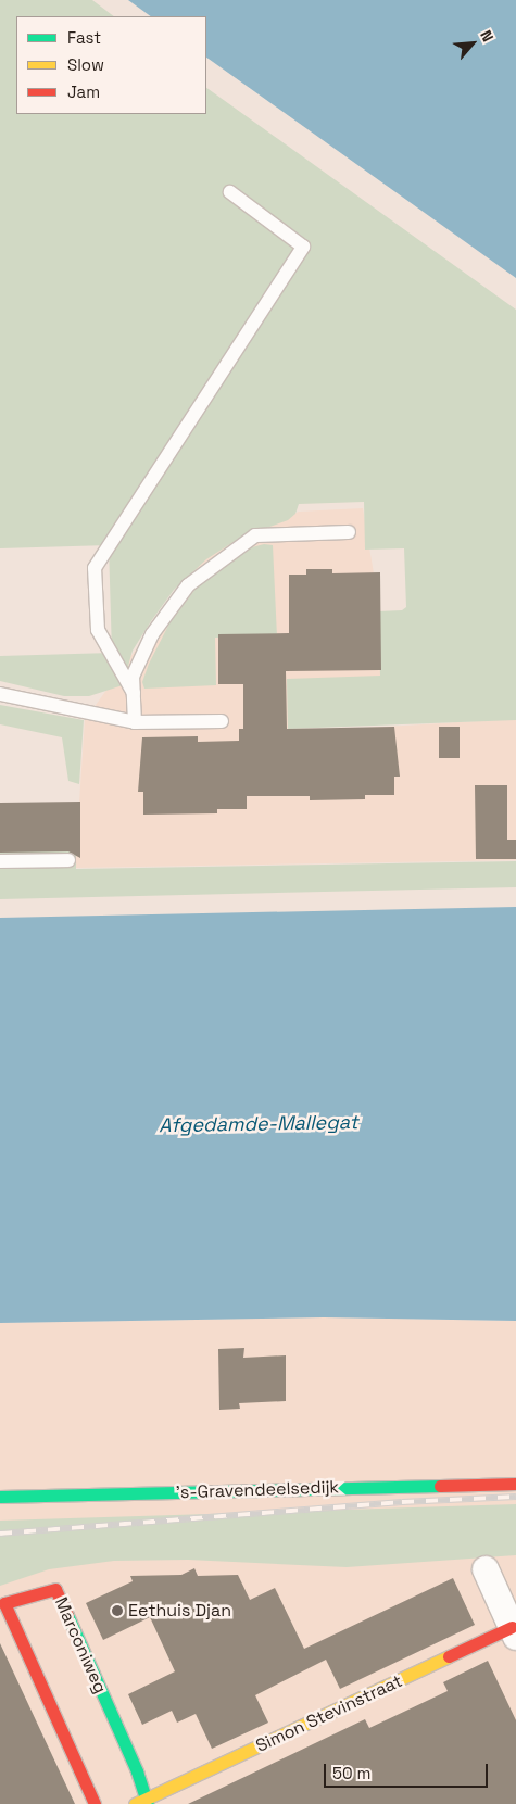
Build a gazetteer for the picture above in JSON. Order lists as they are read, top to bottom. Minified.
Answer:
{"streets":{"street":["'s-Gravendeelsedijk","Marconiweg","Simon Stevinstraat"]},"crossings":[["Marconiweg","Simon Stevinstraat"]],"water":["Afgedamde-Mallegat"],"places":["Eethuis Djan"],"legend":["Fast","Slow","Jam"],"scale_bar":"50 m","north":"top right"}
